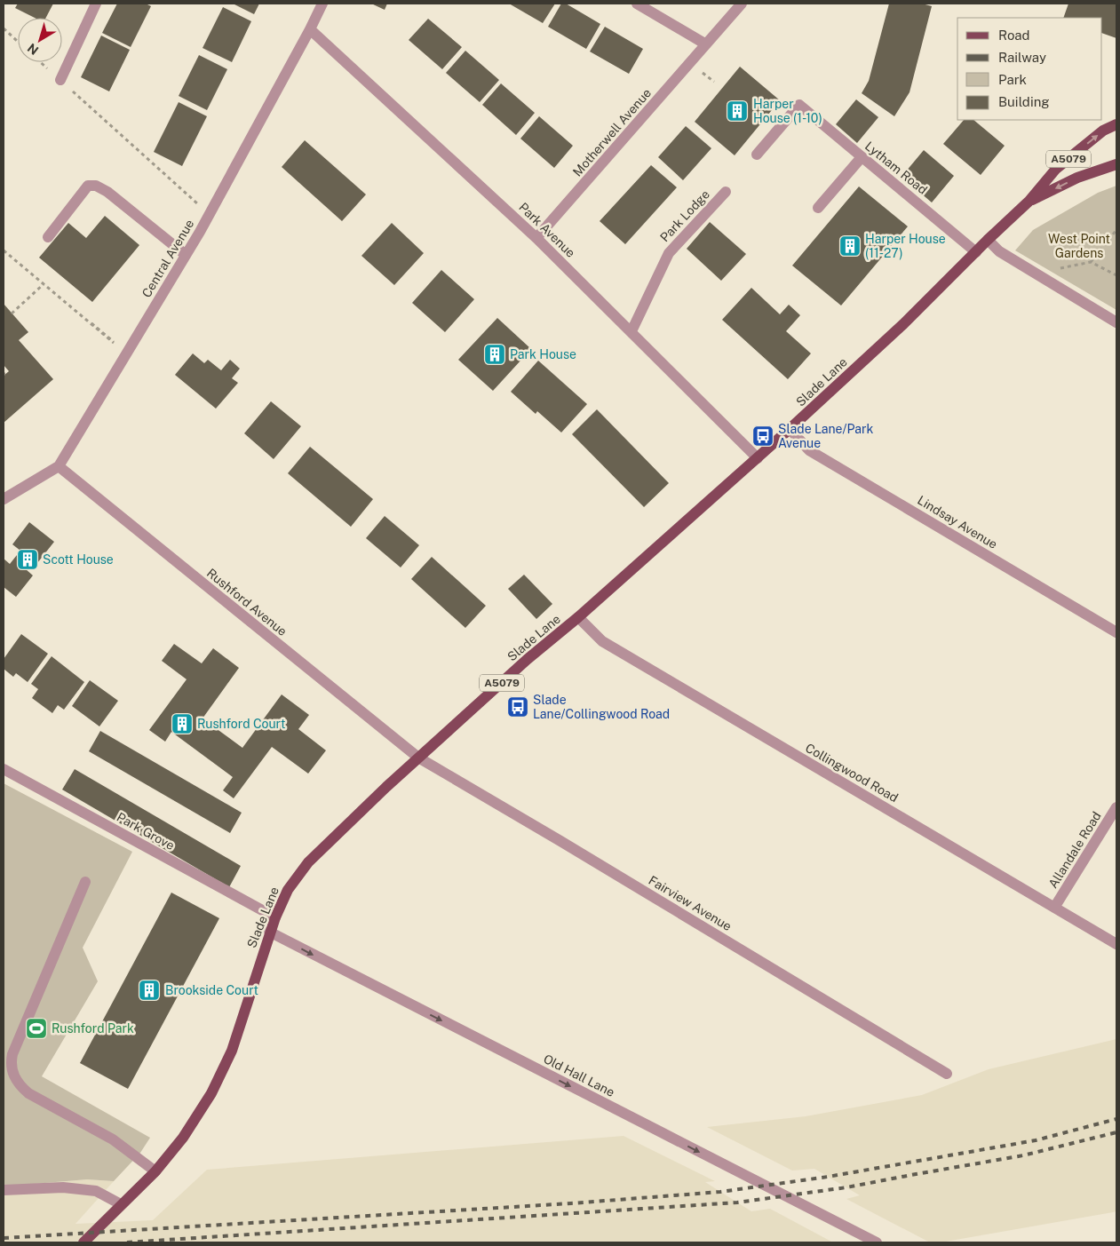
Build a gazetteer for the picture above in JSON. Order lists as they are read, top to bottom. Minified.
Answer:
{"streets":{"main road":["A5079","Slade Lane"],"street":["Motherwell Avenue","Lytham Road","Park Lodge","Park Avenue","Central Avenue","Lindsay Avenue","Rushford Avenue","Collingwood Road","Park Grove","Allandale Road","Fairview Avenue","Old Hall Lane"]},"crossings":[["Motherwell Avenue","Park Avenue"],["Lytham Road","Slade Lane"],["Park Lodge","Park Avenue"],["Park Avenue","Central Avenue"],["Park Avenue","Slade Lane"],["Central Avenue","Rushford Avenue"],["Slade Lane","Lindsay Avenue"],["Slade Lane","Rushford Avenue"],["Slade Lane","Collingwood Road"],["Slade Lane","Park Grove"],["Slade Lane","Fairview Avenue"],["Slade Lane","Old Hall Lane"],["Rushford Avenue","Fairview Avenue"],["Collingwood Road","Allandale Road"]],"one_way":["Old Hall Lane"],"parks":["West Point Gardens"],"places":{"building":["Harper House (1-10)","Harper House (11-27)","Park House","Scott House","Rushford Court","Brookside Court"],"bus stop":["Slade Lane/Park Avenue","Slade Lane/Collingwood Road"],"sports":["Rushford Park"]},"legend":["Road","Railway","Park","Building"],"north":"bottom left"}
